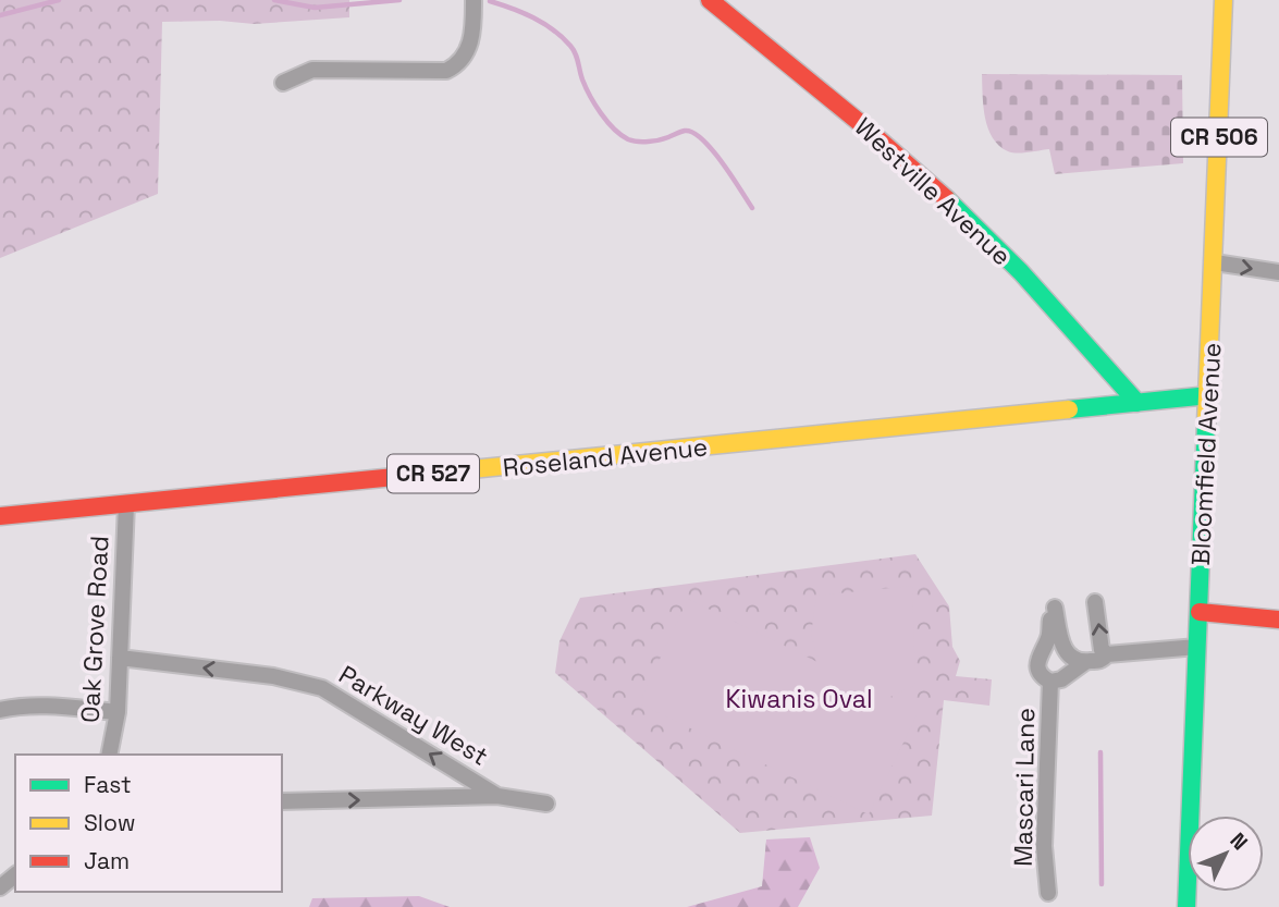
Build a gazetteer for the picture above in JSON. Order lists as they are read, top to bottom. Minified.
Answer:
{"streets":{"main road":["CR 506","Westville Avenue","Bloomfield Avenue","Roseland Avenue","CR 527"],"street":["Oak Grove Road","Parkway West","Mascari Lane"]},"crossings":[["Westville Avenue","Roseland Avenue"],["Bloomfield Avenue","Roseland Avenue"],["Roseland Avenue","Oak Grove Road"],["Oak Grove Road","Parkway West"]],"parks":["Kiwanis Oval"],"legend":["Fast","Slow","Jam"],"north":"top right"}
